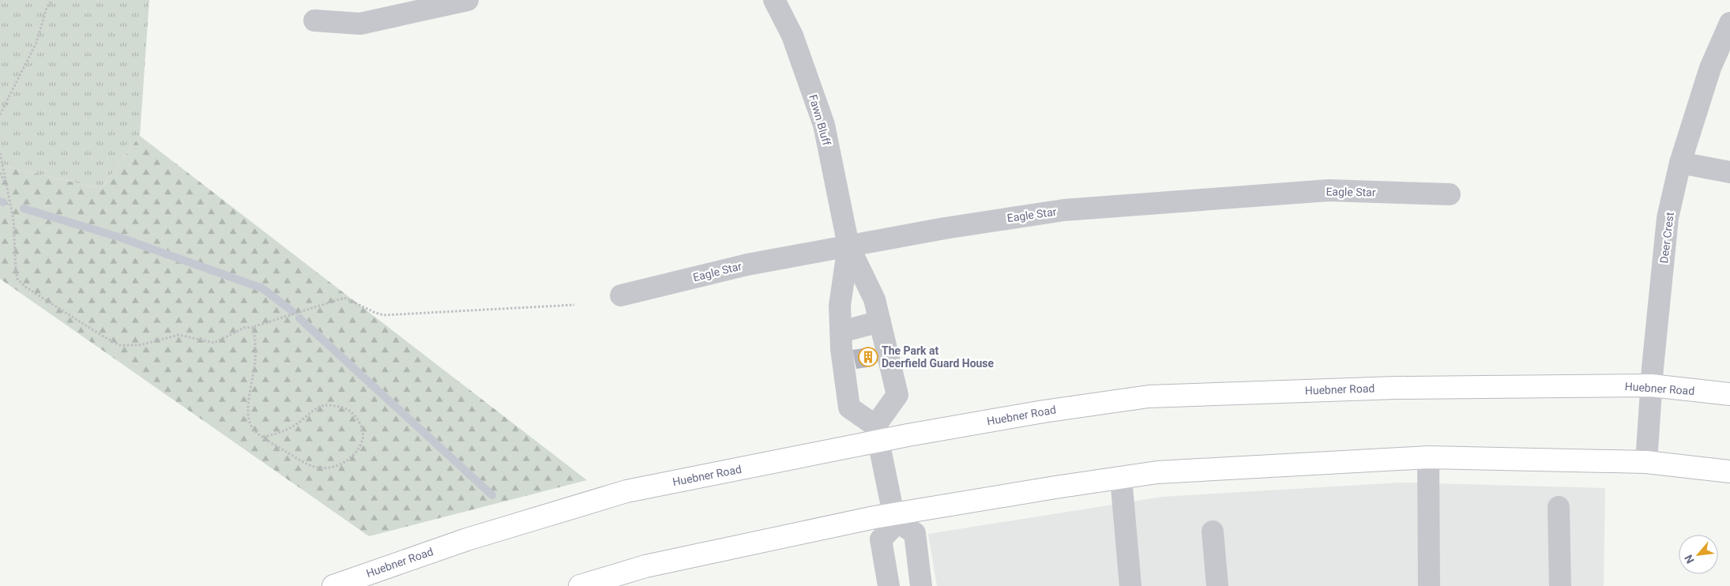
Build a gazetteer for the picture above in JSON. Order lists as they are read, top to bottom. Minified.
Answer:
{"streets":{"main road":["Huebner Road"],"street":["Fawn Bluff","Eagle Star","Deer Crest"]},"crossings":[["Fawn Bluff","Eagle Star"],["Fawn Bluff","Huebner Road"],["Deer Crest","Huebner Road"]],"places":{"building":["The Park at Deerfield Guard House"]},"north":"bottom left"}
